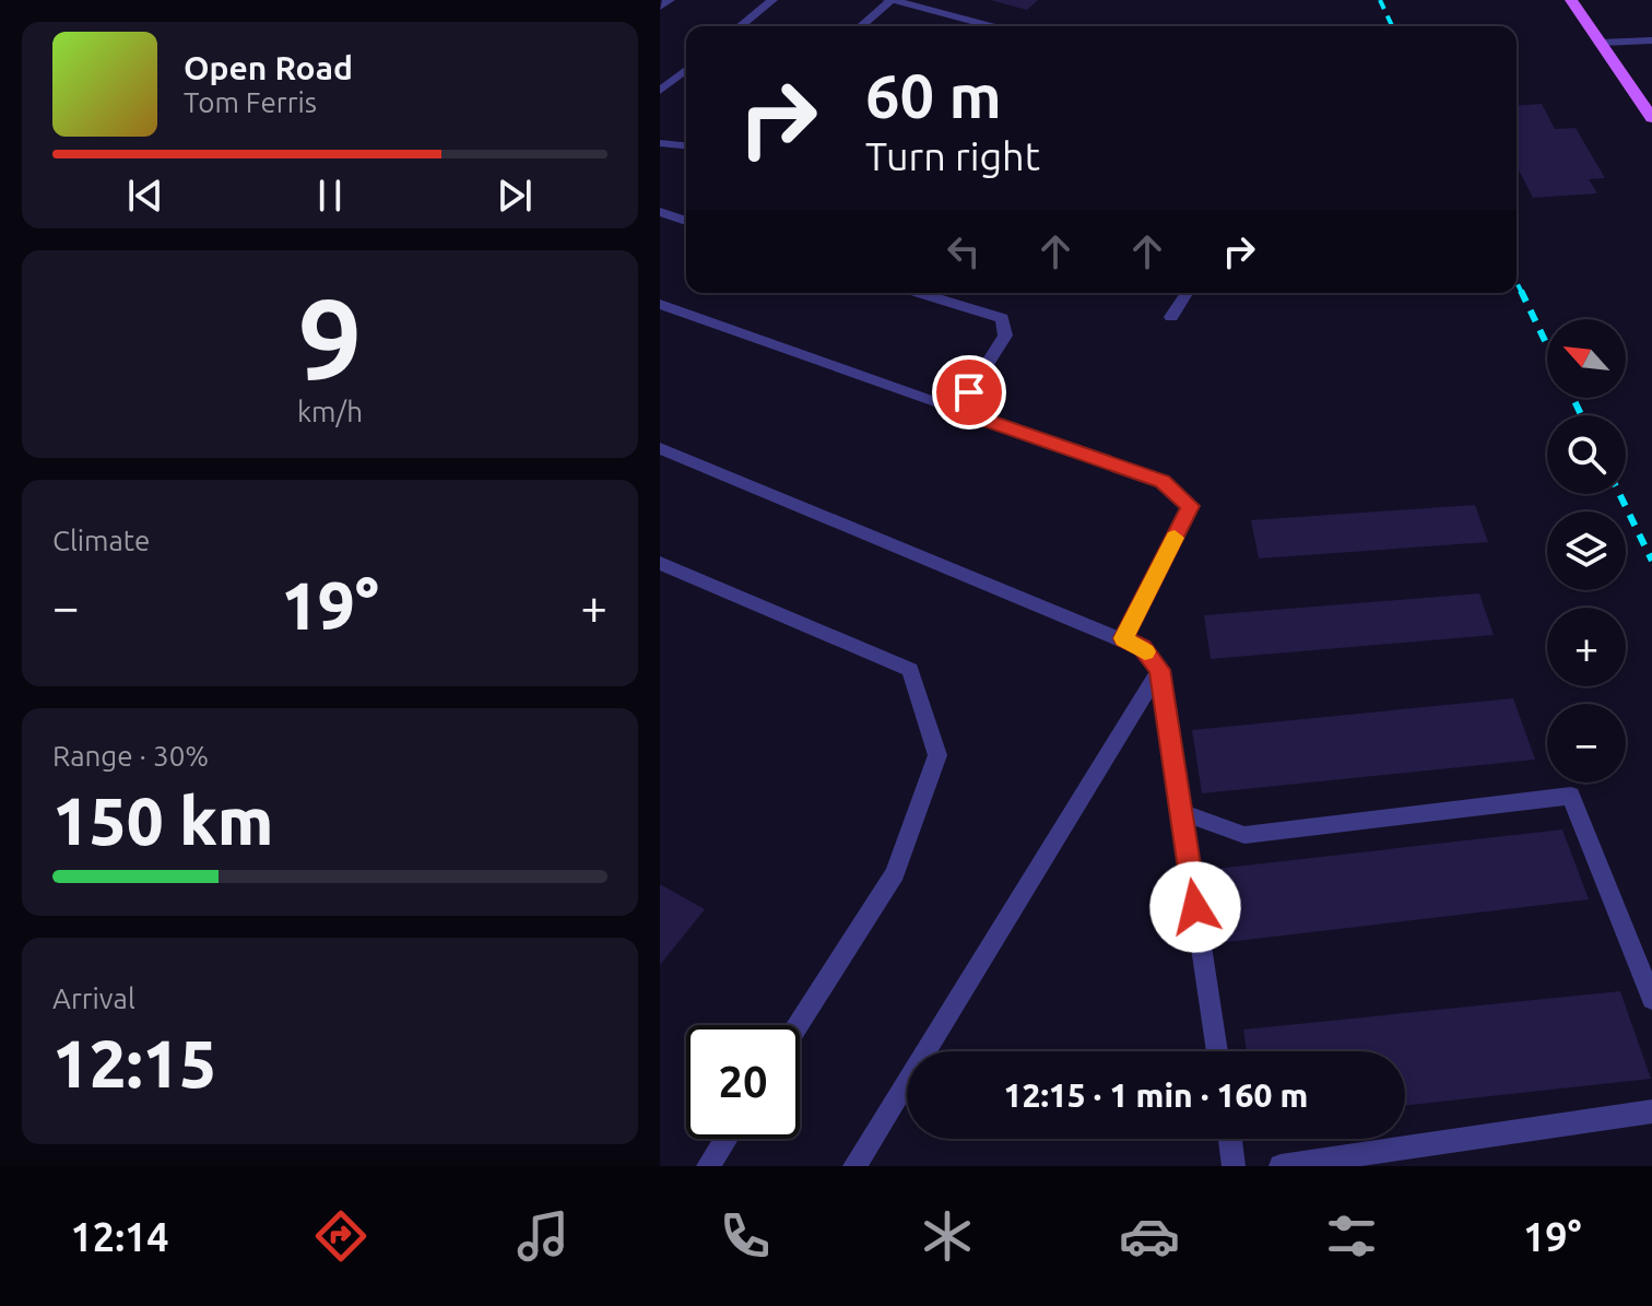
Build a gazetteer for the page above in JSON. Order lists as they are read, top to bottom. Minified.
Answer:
{"north":"top left","page":{"turn":["60 m","Turn right"],"song":["Open Road","Tom Ferris"],"tile":[["9","km/h"],"Climate",["Range · 30%","150 km"],["Arrival","12:15"]],"map_buttons":["+","−"],"heat":["−","19°","+"],"limit":"20","trip":"12:15 · 1 min · 160 m","tabs":["12:14","19°"]}}
